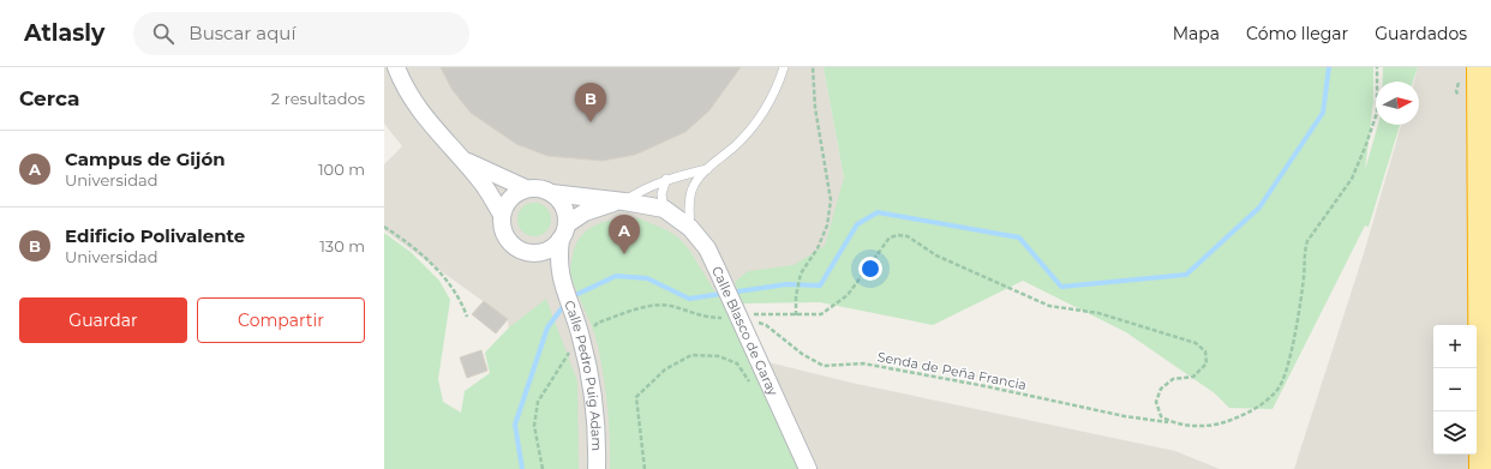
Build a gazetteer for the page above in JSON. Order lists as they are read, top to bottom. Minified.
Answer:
{"streets":{"street":["Calle Blasco de Garay","Calle Pedro Puig Adam"],"path":["Senda de Peña Francia"]},"crossings":[["Calle Blasco de Garay","Senda de Peña Francia"],["Senda de Peña Francia","Calle Pedro Puig Adam"]],"north":"right","page":{"header":"Atlasly","search":"Buscar aquí","nav":["Mapa","Cómo llegar","Guardados"],"heading":["Cerca","2 resultados"],"pins":["B","A"],"list":[{"mark":"A","name":"Campus de Gijón","note":"Universidad","value":"100 m"},{"mark":"B","name":"Edificio Polivalente","note":"Universidad","value":"130 m"}],"buttons":["Guardar","Compartir"],"map_buttons":["+","−"]}}
